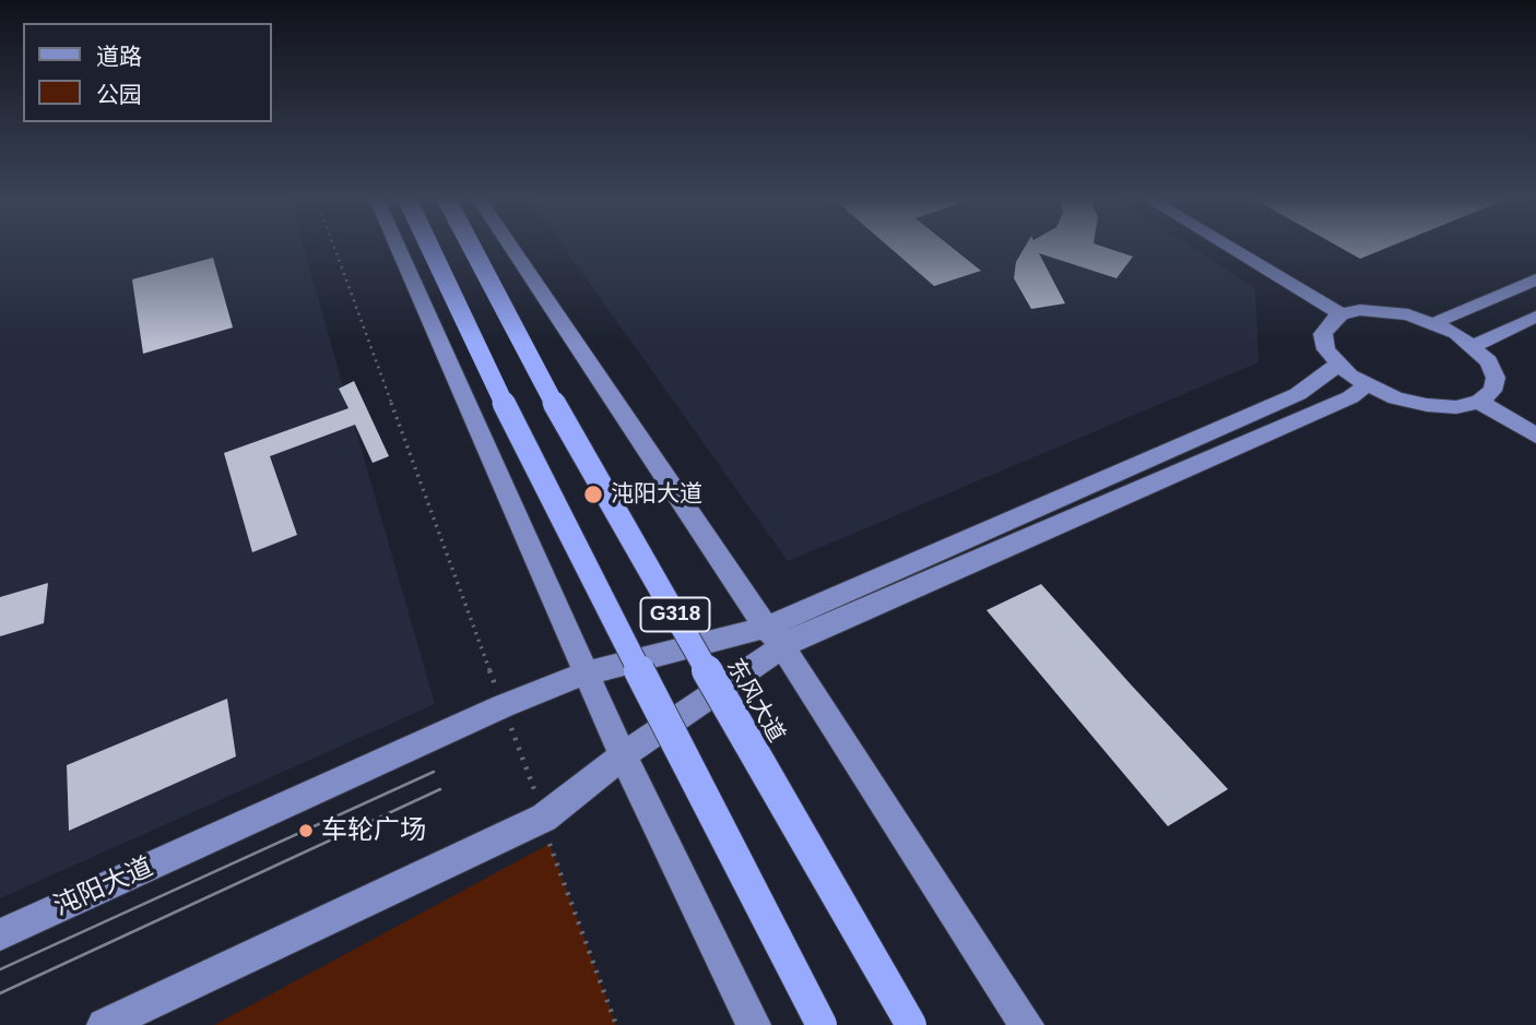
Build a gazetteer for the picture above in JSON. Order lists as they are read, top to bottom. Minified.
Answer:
{"streets":{"highway":["G318","东风大道"],"main road":["沌阳大道"]},"places":["沌阳大道","车轮广场"],"legend":["道路","公园"]}
